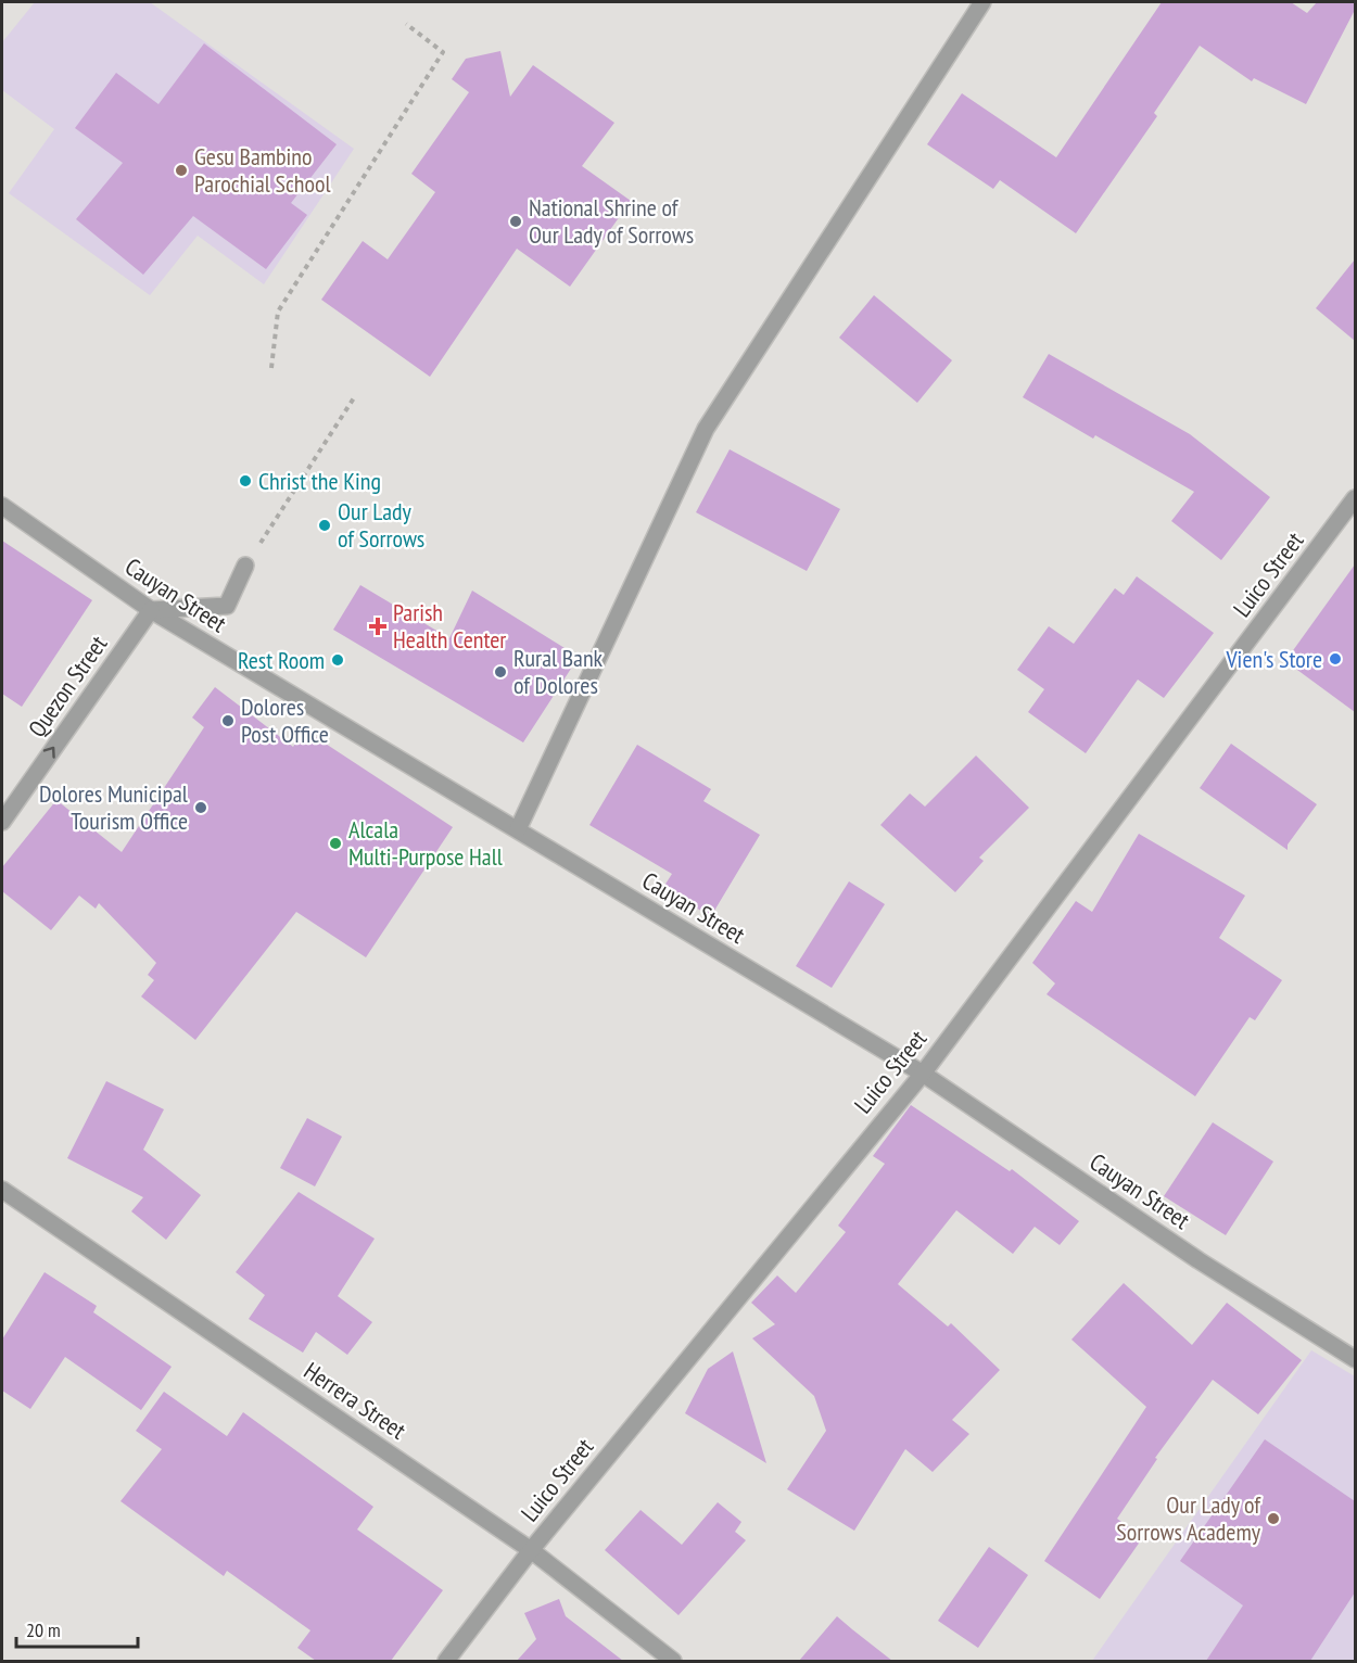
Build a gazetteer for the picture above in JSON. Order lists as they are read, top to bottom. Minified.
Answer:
{"streets":{"street":["Luico Street","Cauyan Street","Quezon Street","Herrera Street"]},"crossings":[["Luico Street","Cauyan Street"],["Luico Street","Herrera Street"],["Cauyan Street","Quezon Street"]],"one_way":["Quezon Street"],"places":{"other":["Gesu Bambino Parochial School","National Shrine of Our Lady of Sorrows","Christ the King","Our Lady of Sorrows","Vien's Store","Rest Room","Rural Bank of Dolores","Dolores Post Office","Dolores Municipal Tourism Office","Alcala Multi-Purpose Hall","Our Lady of Sorrows Academy"],"health":["Parish Health Center"]},"scale_bar":"20 m"}
